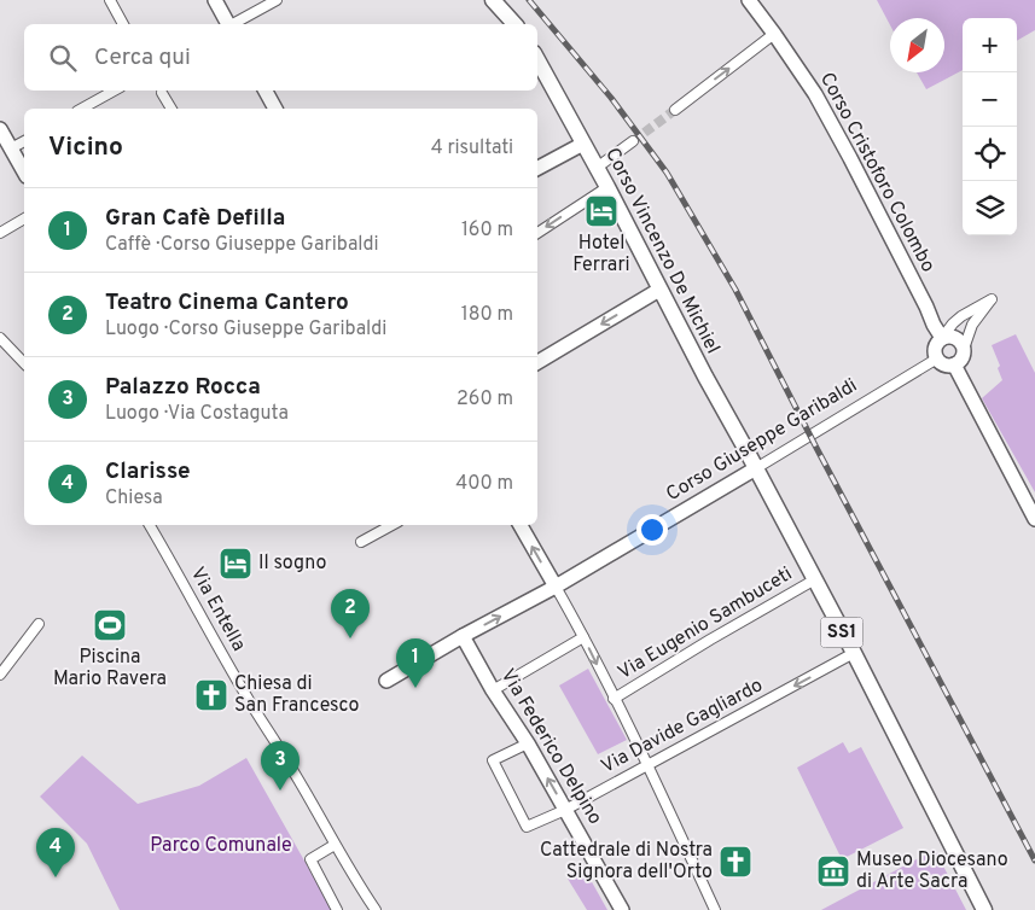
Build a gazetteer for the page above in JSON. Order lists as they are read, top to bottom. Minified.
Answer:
{"streets":{"main road":["Corso Vincenzo De Michiel","SS1"],"street":["Corso Cristoforo Colombo","Corso Giuseppe Garibaldi","Via Entella","Via Eugenio Sambuceti","Via Davide Gagliardo","Via Federico Delpino"]},"crossings":[["Corso Cristoforo Colombo","Corso Giuseppe Garibaldi"],["Corso Vincenzo De Michiel","Corso Giuseppe Garibaldi"],["Corso Vincenzo De Michiel","SS1"],["Corso Giuseppe Garibaldi","SS1"],["Corso Giuseppe Garibaldi","Via Federico Delpino"],["Via Eugenio Sambuceti","SS1"],["SS1","Via Davide Gagliardo"],["Via Davide Gagliardo","Via Federico Delpino"]],"one_way":["Via Davide Gagliardo"],"parks":["Parco Comunale"],"places":{"hotel":["Hotel Ferrari","Il sogno"],"sports":["Piscina Mario Ravera"],"church":["Chiesa di San Francesco","Cattedrale di Nostra Signora dell'Orto"],"museum":["Museo Diocesano di Arte Sacra"]},"north":"bottom left","page":{"map_buttons":["+","−"],"search":"Cerca qui","heading":["Vicino","4 risultati"],"list":[{"mark":"1","name":"Gran Cafè Defilla","note":"Caffè · Corso Giuseppe Garibaldi","value":"160 m"},{"mark":"2","name":"Teatro Cinema Cantero","note":"Luogo · Corso Giuseppe Garibaldi","value":"180 m"},{"mark":"3","name":"Palazzo Rocca","note":"Luogo · Via Costaguta","value":"260 m"},{"mark":"4","name":"Clarisse","note":"Chiesa","value":"400 m"}],"pins":["2","1","3","4"]}}
